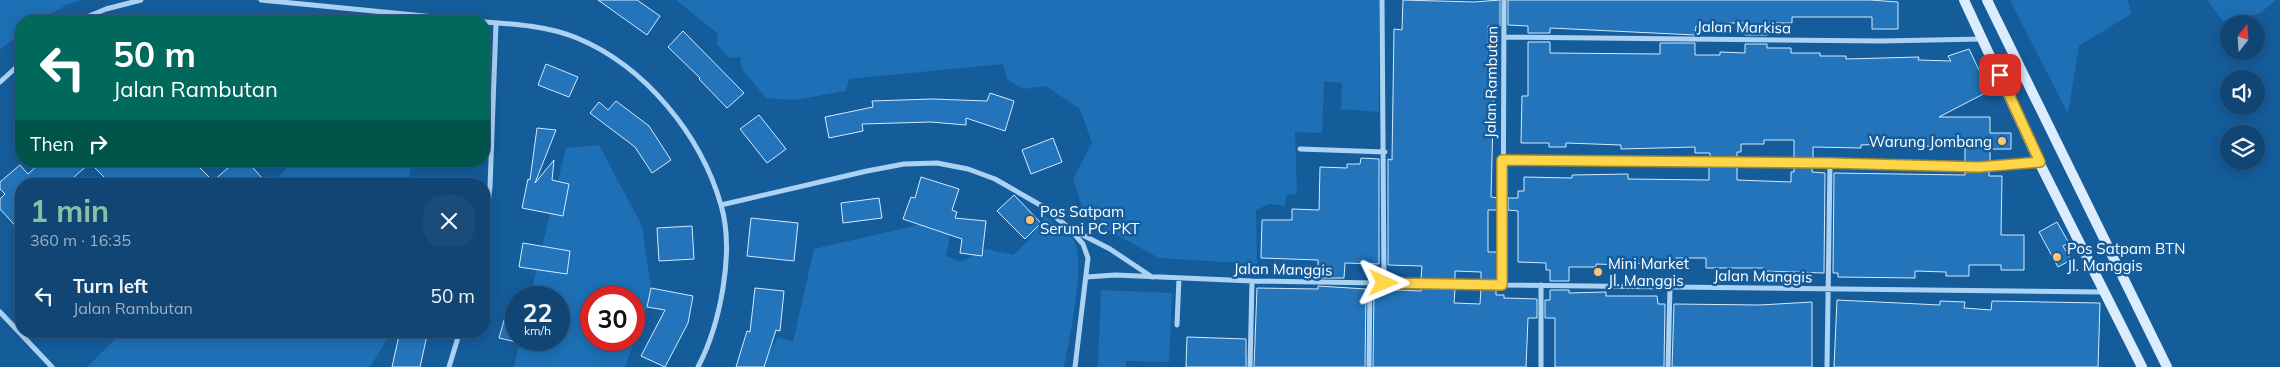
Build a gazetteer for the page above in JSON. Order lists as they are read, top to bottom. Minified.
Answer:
{"streets":{"street":["Jalan Markisa","Jalan Rambutan","Jalan Manggis"]},"crossings":[["Jalan Markisa","Jalan Rambutan"],["Jalan Rambutan","Jalan Manggis"]],"places":["Warung Jombang","Pos Satpam Seruni PC PKT","Pos Satpam BTN Jl. Manggis","Mini Market Jl. Manggis"],"north":"top","page":{"turn":["50 m","Jalan Rambutan"],"then":"Then","heading":["1 min","360 m · 16:35"],"list":[{"name":"Turn left","note":"Jalan Rambutan","value":"50 m"}],"speed":"22 km/h","limit":"30"}}
